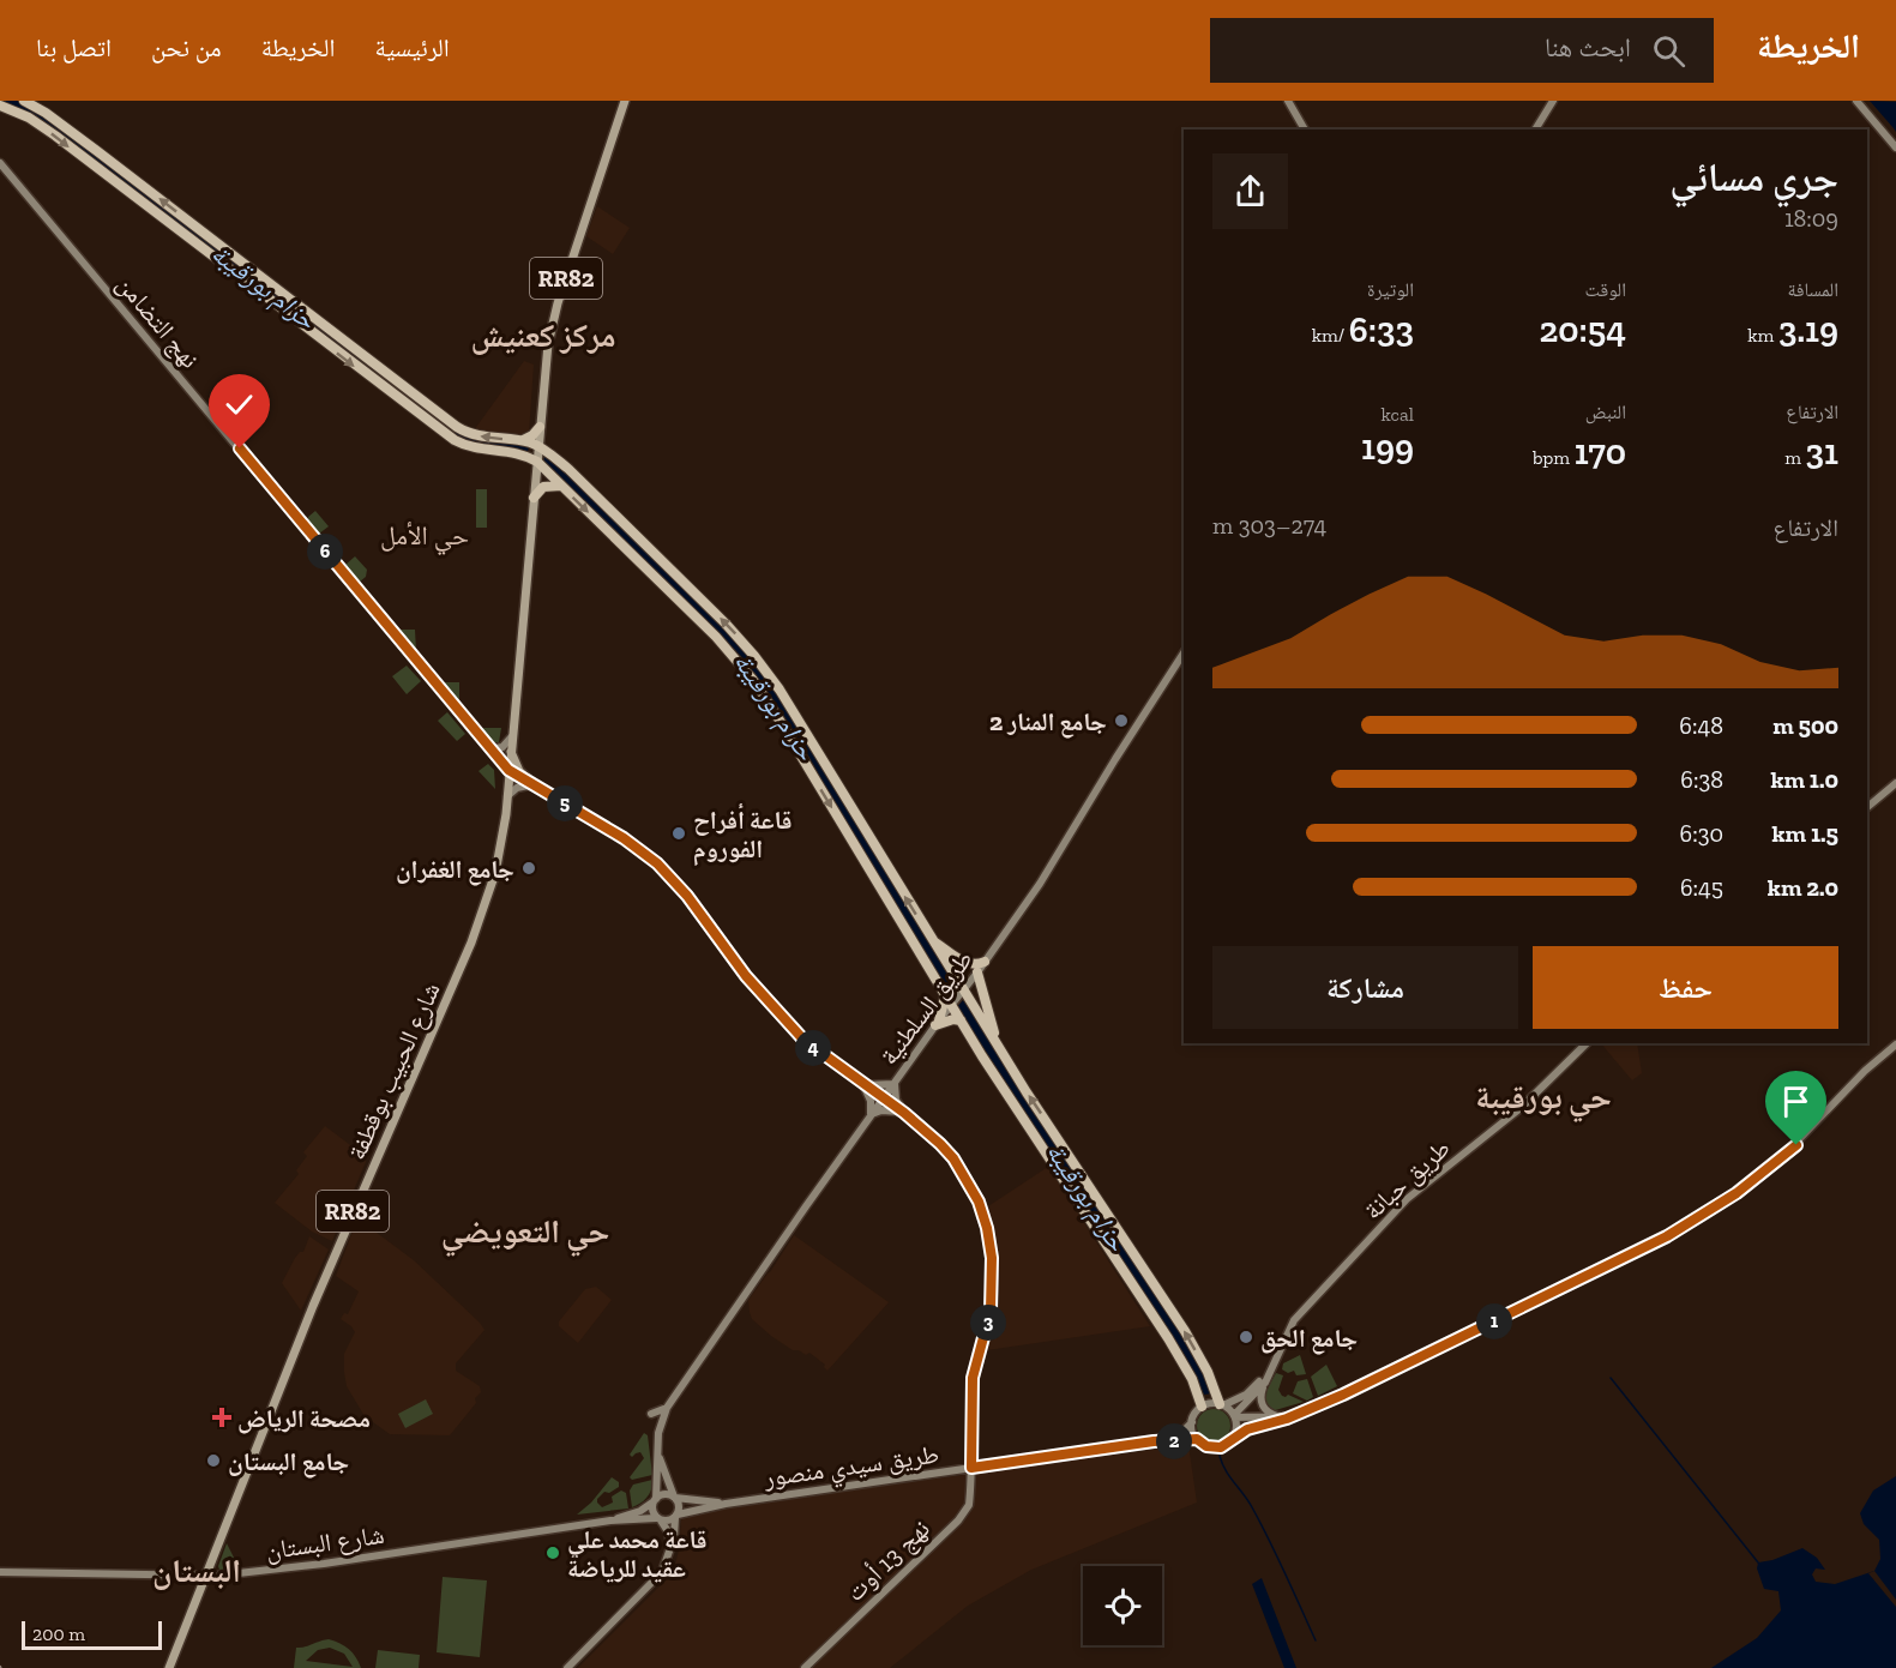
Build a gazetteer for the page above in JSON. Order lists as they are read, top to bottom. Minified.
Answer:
{"streets":{"main road":["RR82","نهج التضامن","طريق السلطنية","شارع الحبيب بوقطفة","طريق حبانة","طريق سيدي منصور","شارع البستان","نهج 13 أوت"]},"crossings":[["RR82","شارع الحبيب بوقطفة"],["نهج التضامن","شارع الحبيب بوقطفة"],["نهج التضامن","نهج 13 أوت"],["طريق السلطنية","طريق سيدي منصور"],["طريق السلطنية","شارع البستان"],["طريق السلطنية","نهج 13 أوت"],["شارع الحبيب بوقطفة","شارع البستان"],["طريق حبانة","طريق سيدي منصور"],["طريق سيدي منصور","شارع البستان"],["طريق سيدي منصور","نهج 13 أوت"]],"districts":["مركز كعنيش","حي الأمل","حي بورقيبة","حي التعويضي","البستان"],"water":["حزام بورقيبة"],"places":{"other":["جامع المنار 2","قاعة أفراح الفوروم","جامع الغفران","جامع الحق","جامع البستان","قاعة محمد علي عقيد للرياضة"],"health":["مصحة الرياض"]},"scale_bar":"200 m","page":{"header":"الخريطة","search":"ابحث هنا","nav":["الرئيسية","الخريطة","من نحن","اتصل بنا"],"heading":["جري مسائي","18:09"],"stats":[["المسافة","3.19 km"],["الوقت","20:54"],["الوتيرة","6:33 /km"],["الارتفاع","31 m"],["النبض","170 bpm"],["kcal","199"]],"chart":["الارتفاع","274–303 m"],"pins":["6","5","4","1","3","2"],"list":[{"name":"500 m","note":"6:48"},{"name":"1.0 km","note":"6:38"},{"name":"1.5 km","note":"6:30"},{"name":"2.0 km","note":"6:45"}],"buttons":["حفظ","مشاركة"],"scale":"200 m"}}
